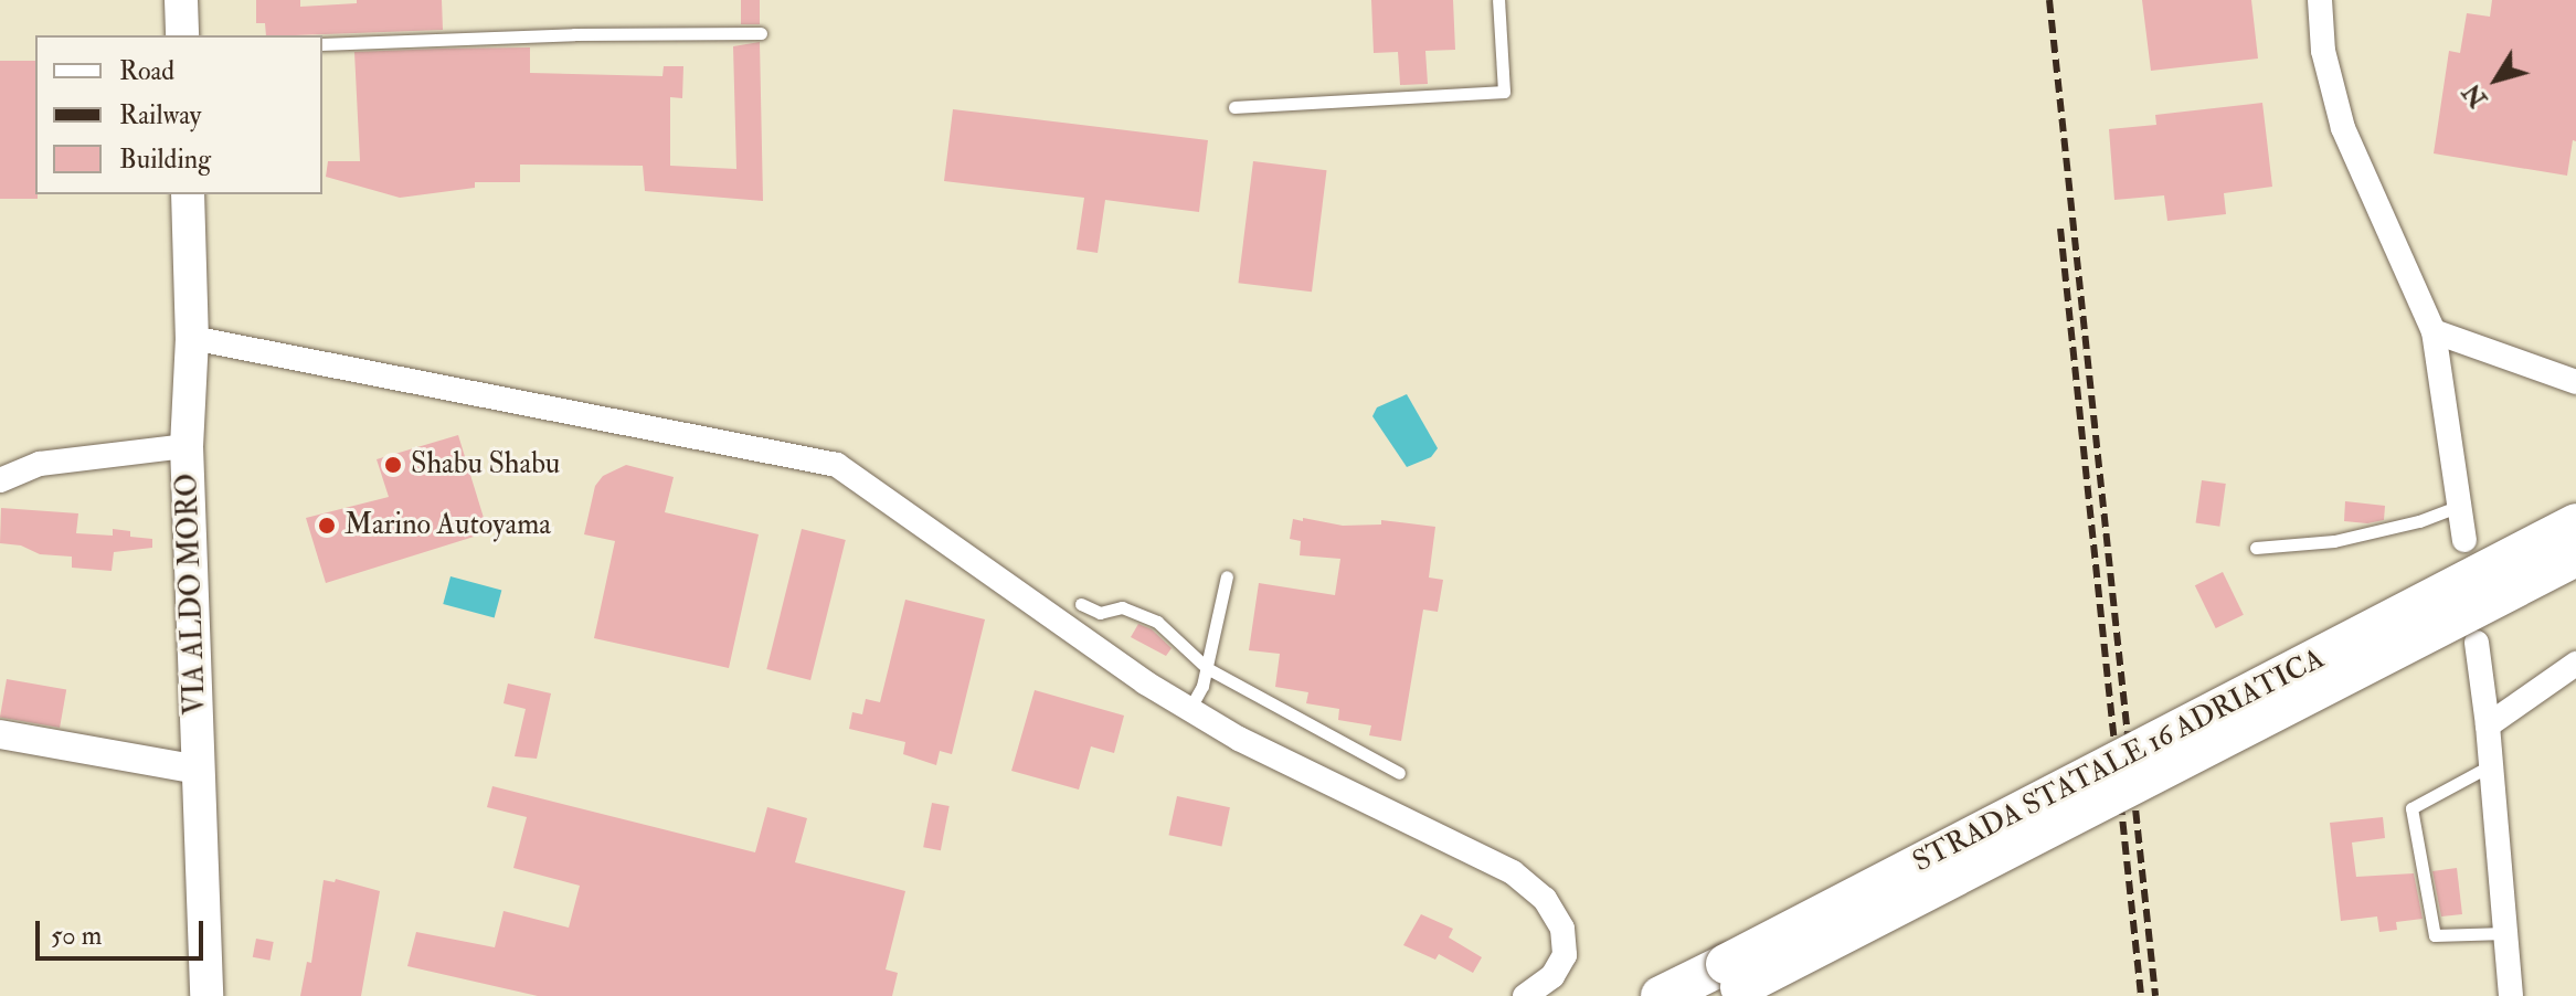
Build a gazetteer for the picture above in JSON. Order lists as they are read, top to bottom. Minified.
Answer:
{"streets":{"highway":["STRADA STATALE 16 ADRIATICA"],"main road":["VIA ALDO MORO"]},"places":["Shabu Shabu","Marino Autoyama"],"legend":["Road","Railway","Building"],"scale_bar":"50 m","north":"bottom left"}
